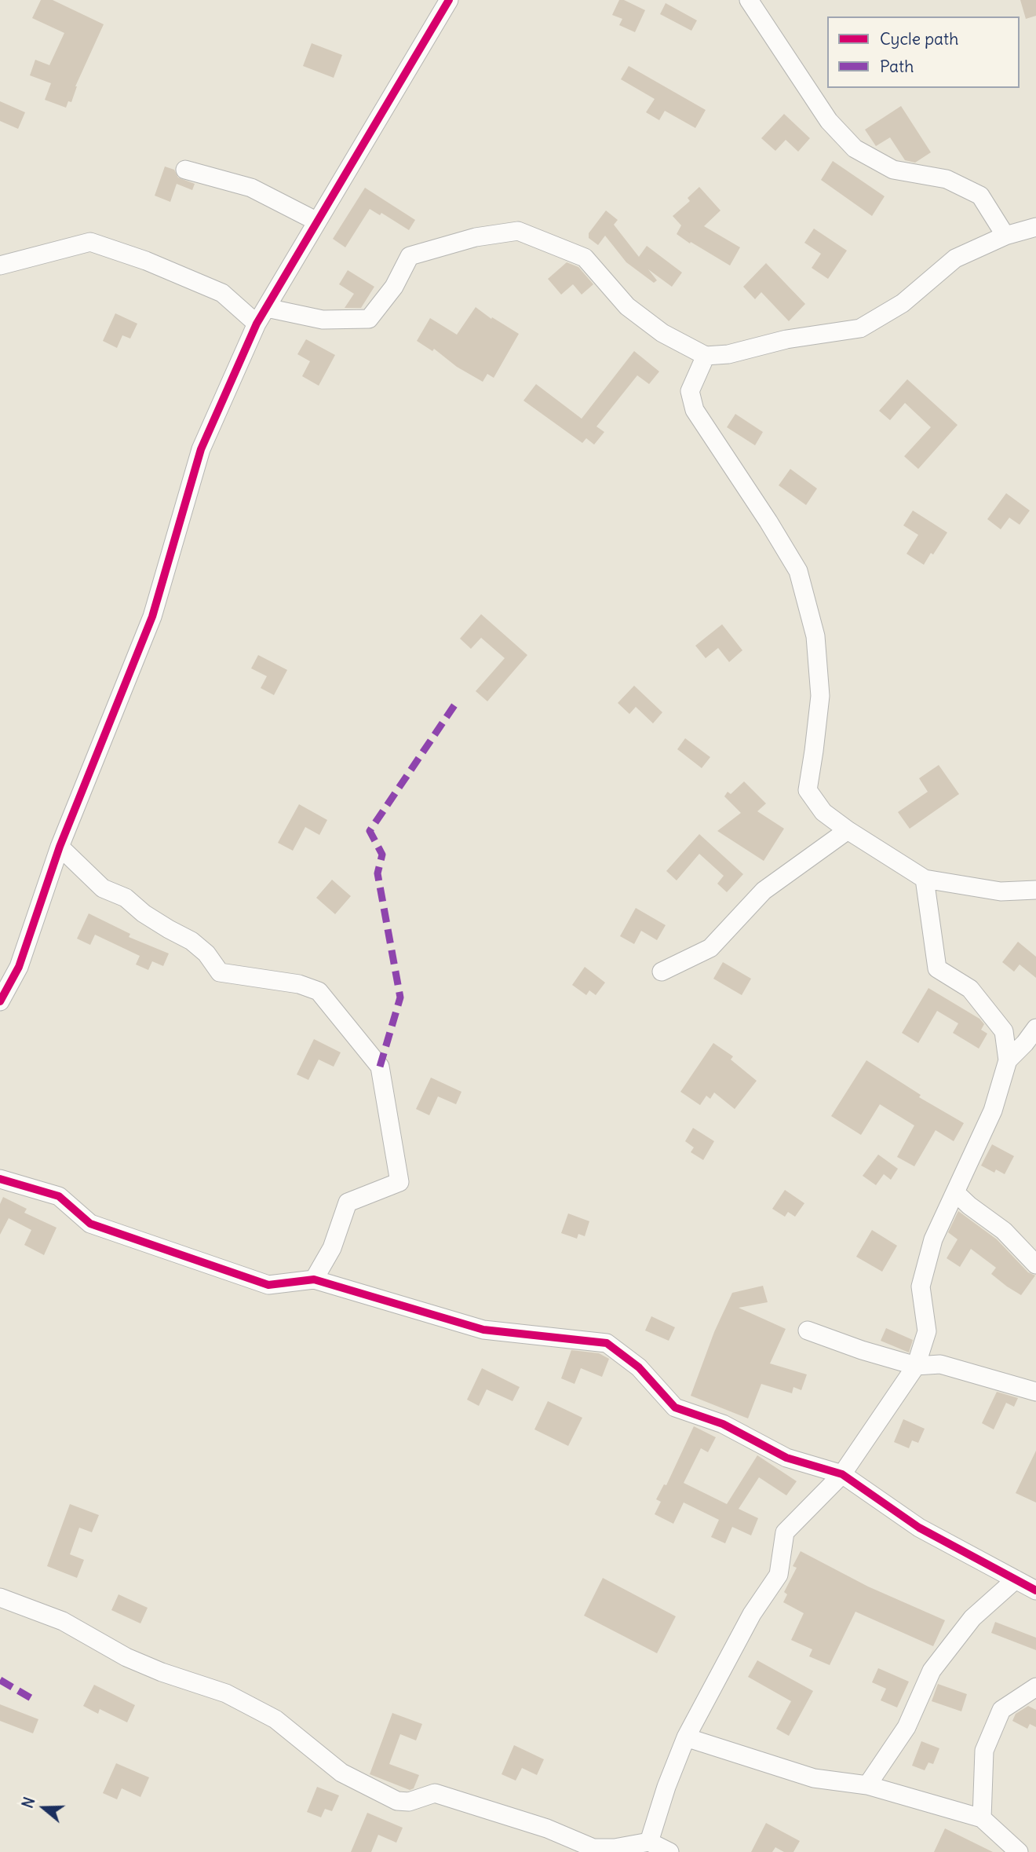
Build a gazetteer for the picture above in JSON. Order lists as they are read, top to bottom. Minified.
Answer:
{"legend":["Cycle path","Path"],"north":"left"}
